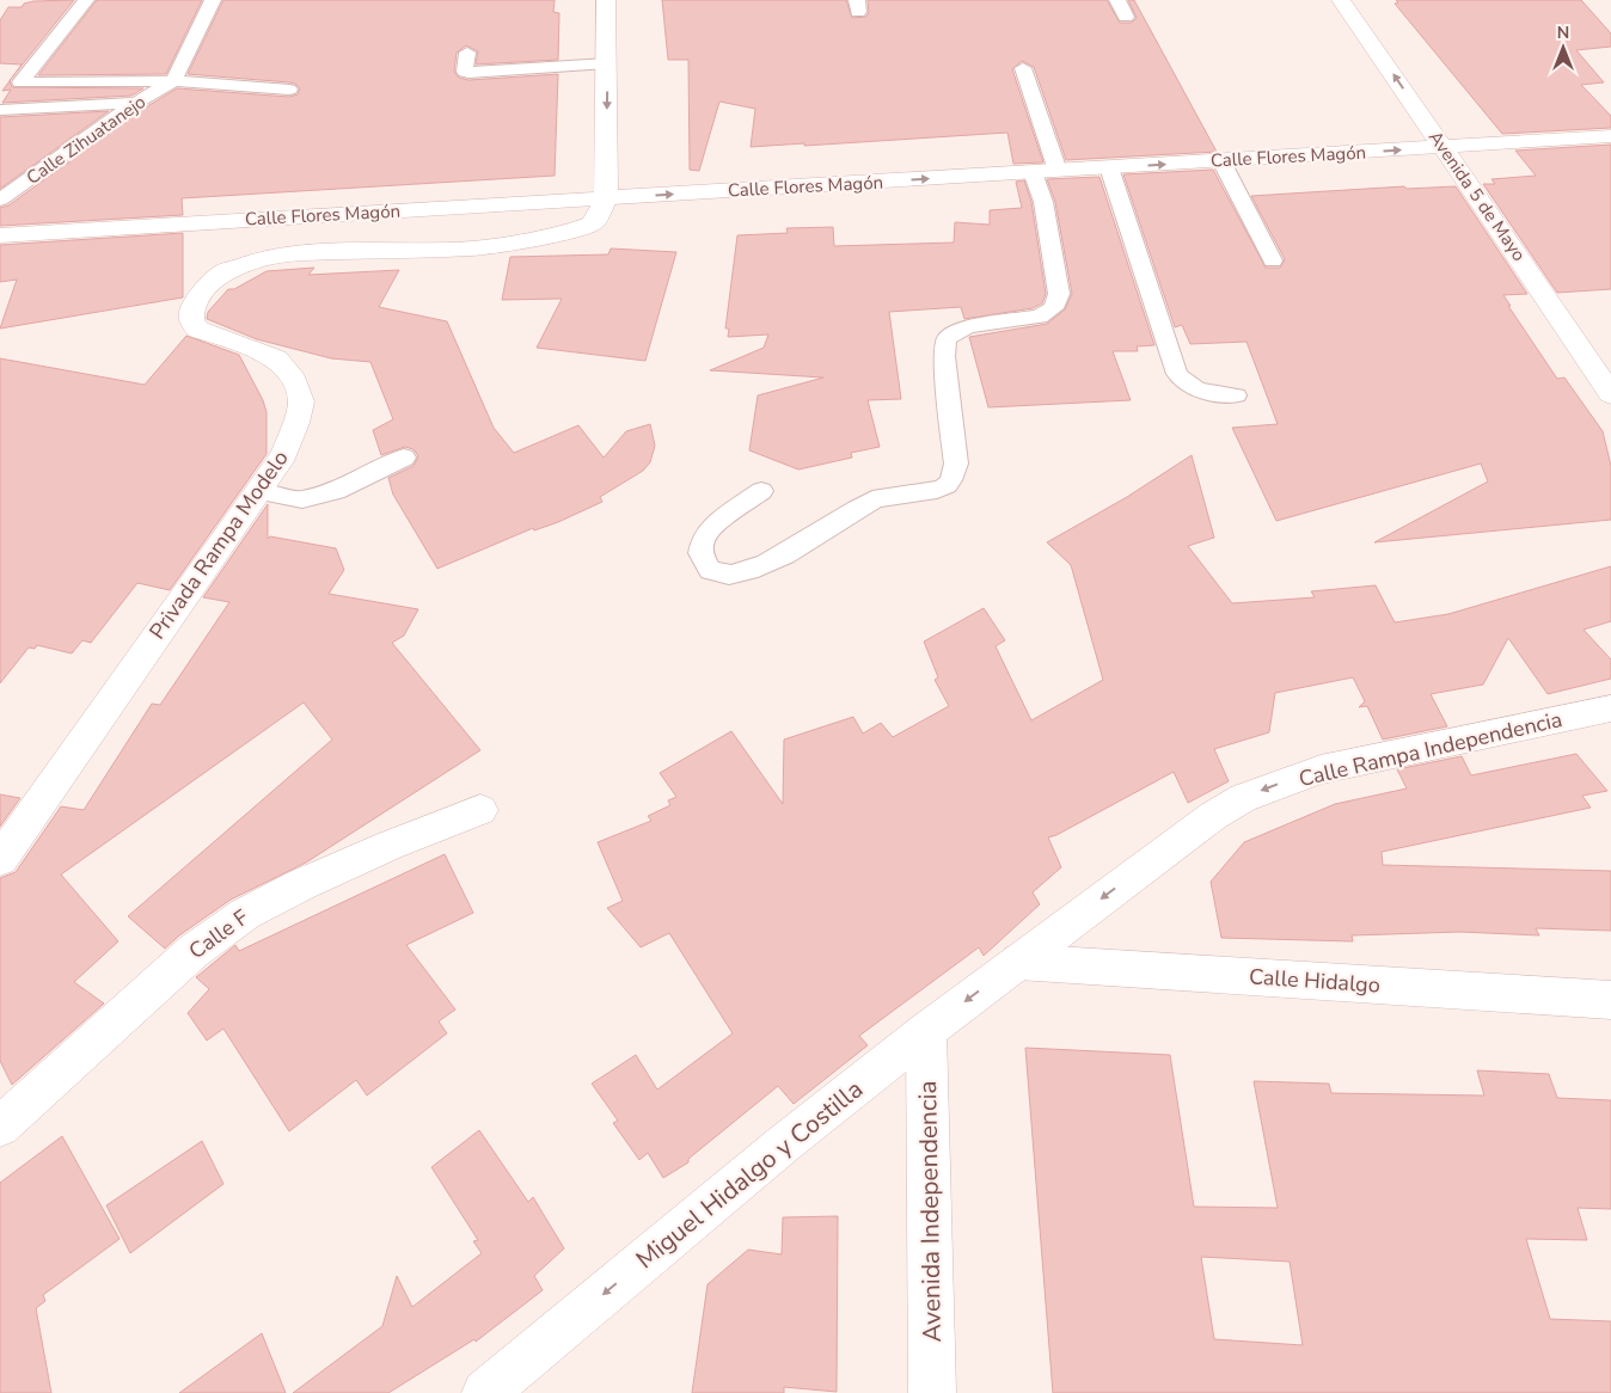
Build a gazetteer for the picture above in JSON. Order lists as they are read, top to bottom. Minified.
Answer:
{"streets":{"street":["Calle Flores Magón","Avenida 5 de Mayo","Privada Rampa Modelo","Calle Rampa Independencia","Calle F","Calle Hidalgo","Miguel Hidalgo y Costilla","Avenida Independencia"],"lane":["Calle Zihuatanejo"]},"crossings":[["Calle Flores Magón","Avenida 5 de Mayo"],["Calle Flores Magón","Privada Rampa Modelo"],["Calle Rampa Independencia","Calle Hidalgo"],["Calle Rampa Independencia","Miguel Hidalgo y Costilla"],["Calle Hidalgo","Miguel Hidalgo y Costilla"],["Miguel Hidalgo y Costilla","Avenida Independencia"]],"one_way":["Calle Flores Magón","Avenida 5 de Mayo","Calle Rampa Independencia","Miguel Hidalgo y Costilla"],"north":"top"}
